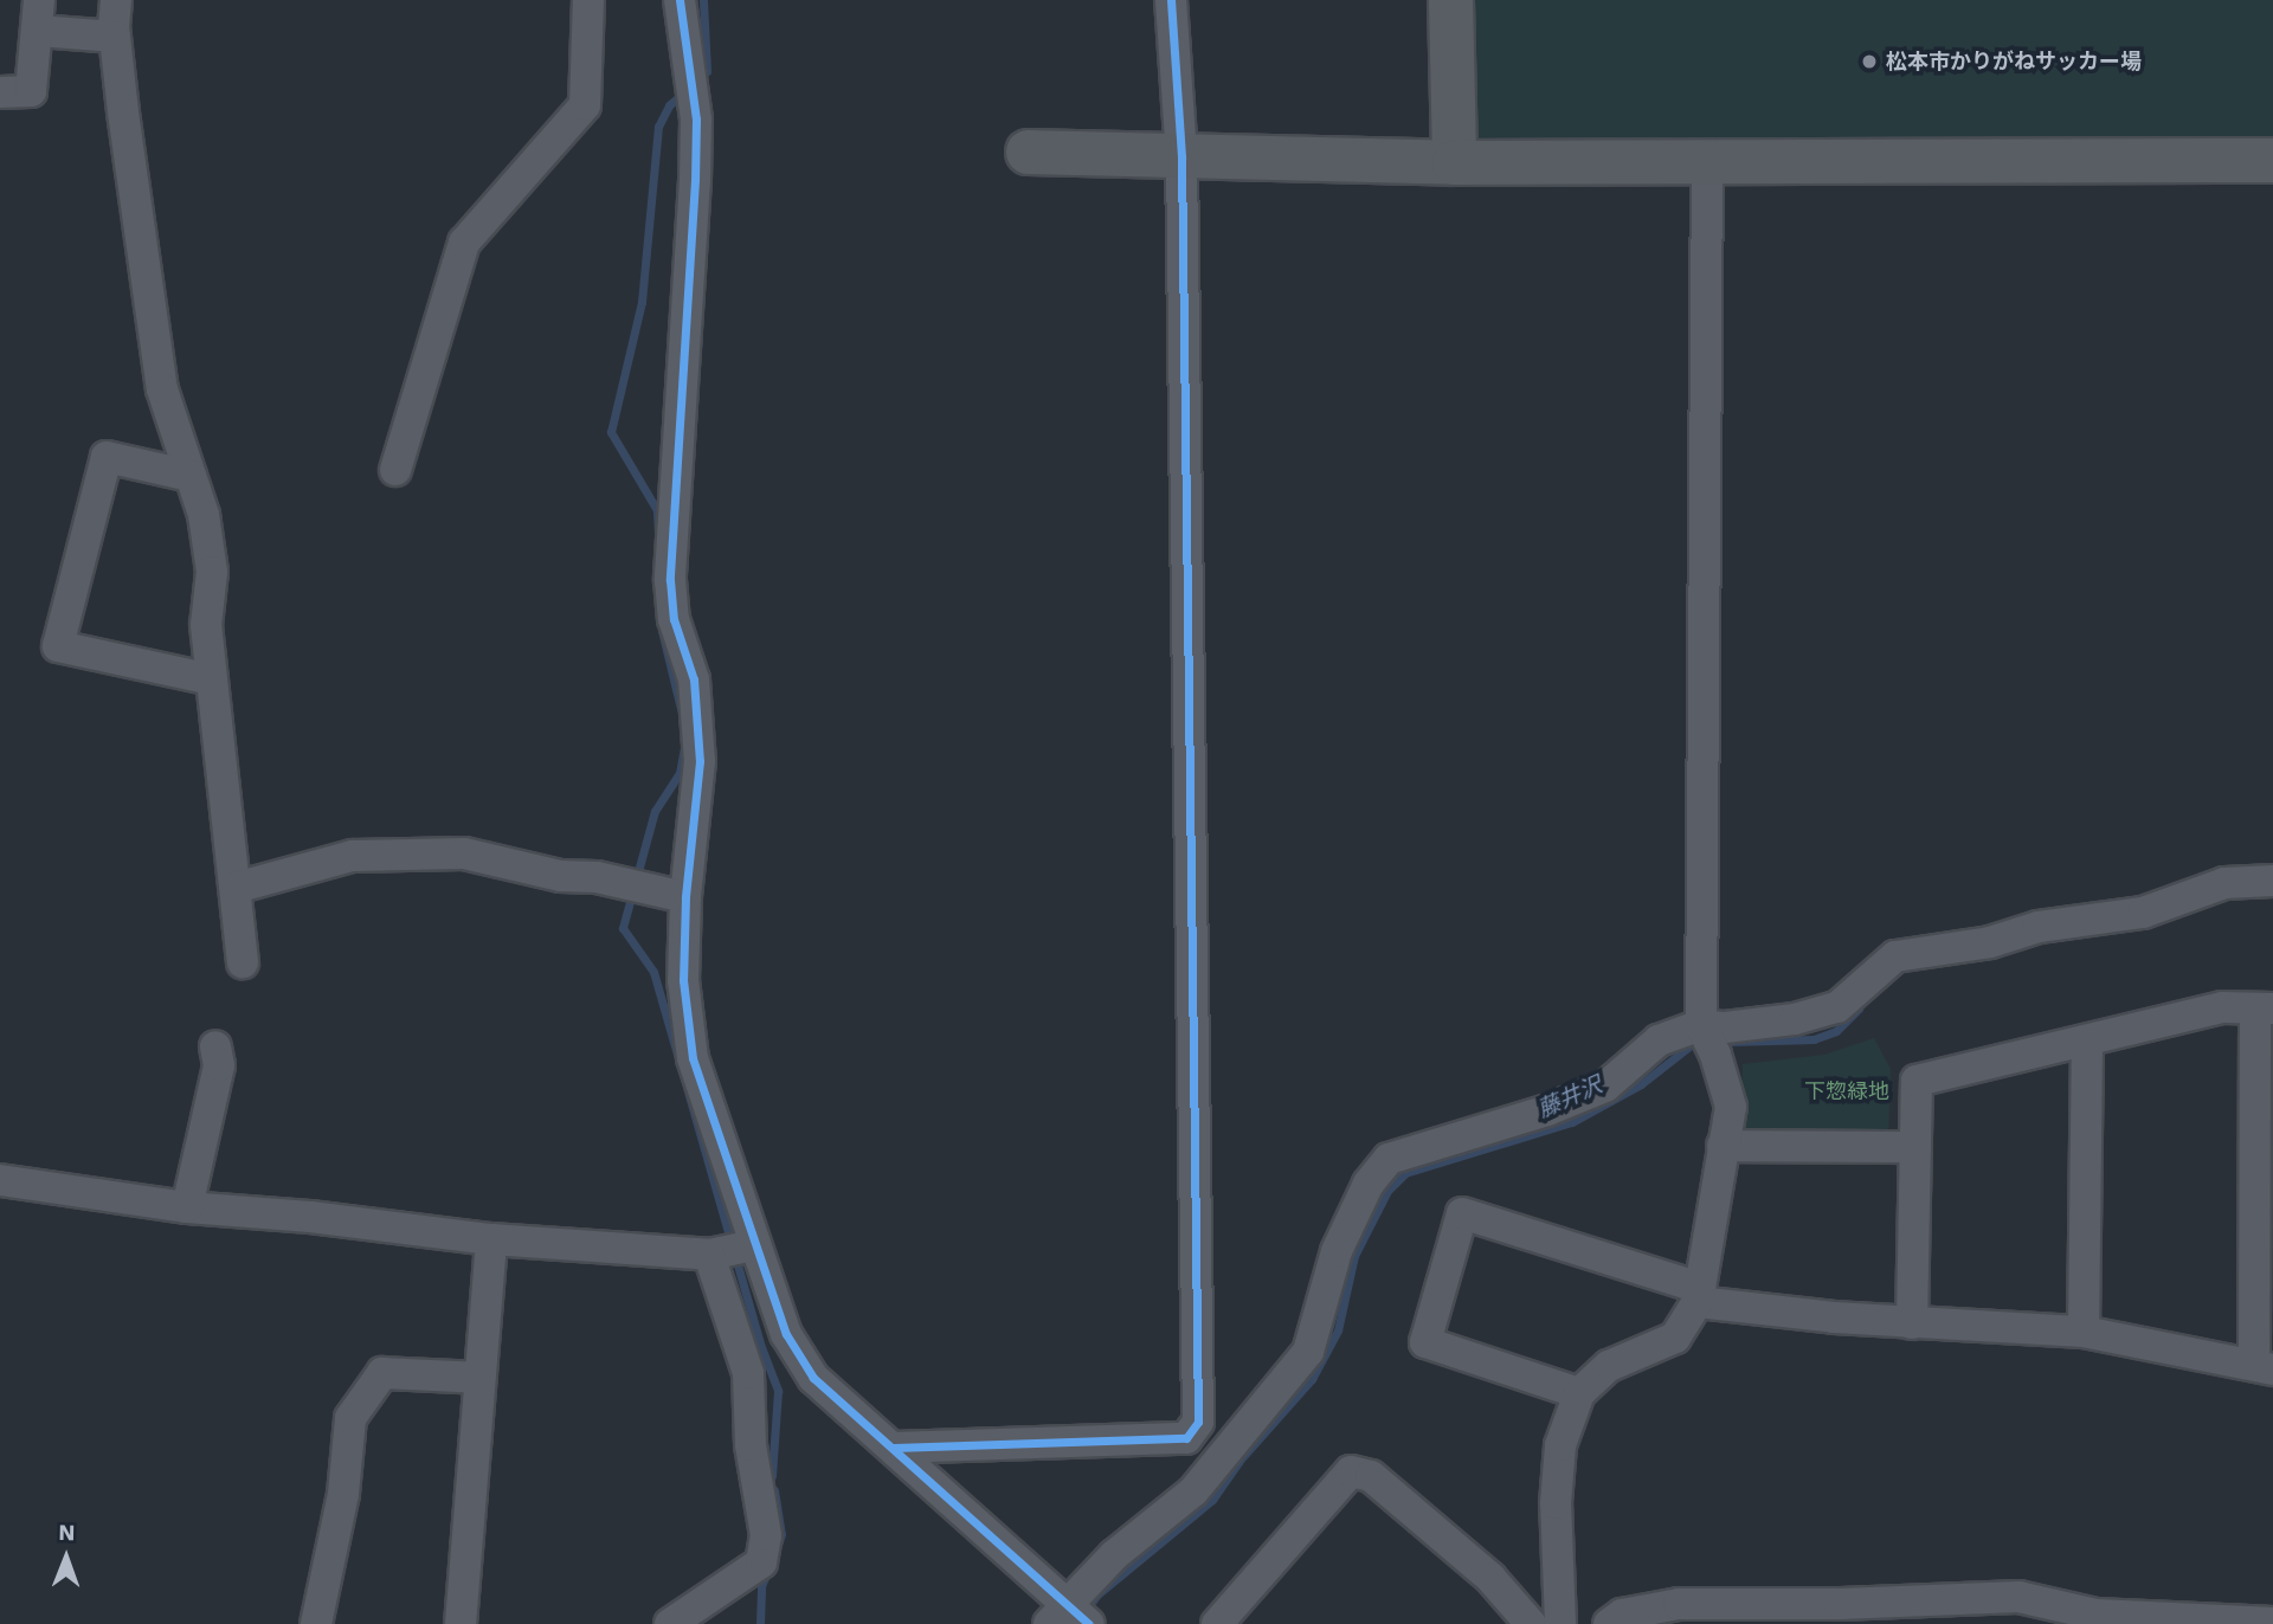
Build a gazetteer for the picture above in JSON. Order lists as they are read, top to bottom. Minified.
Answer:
{"water":["藤井沢"],"parks":["下惣緑地"],"places":["松本市かりがねサッカー場"],"north":"top"}
